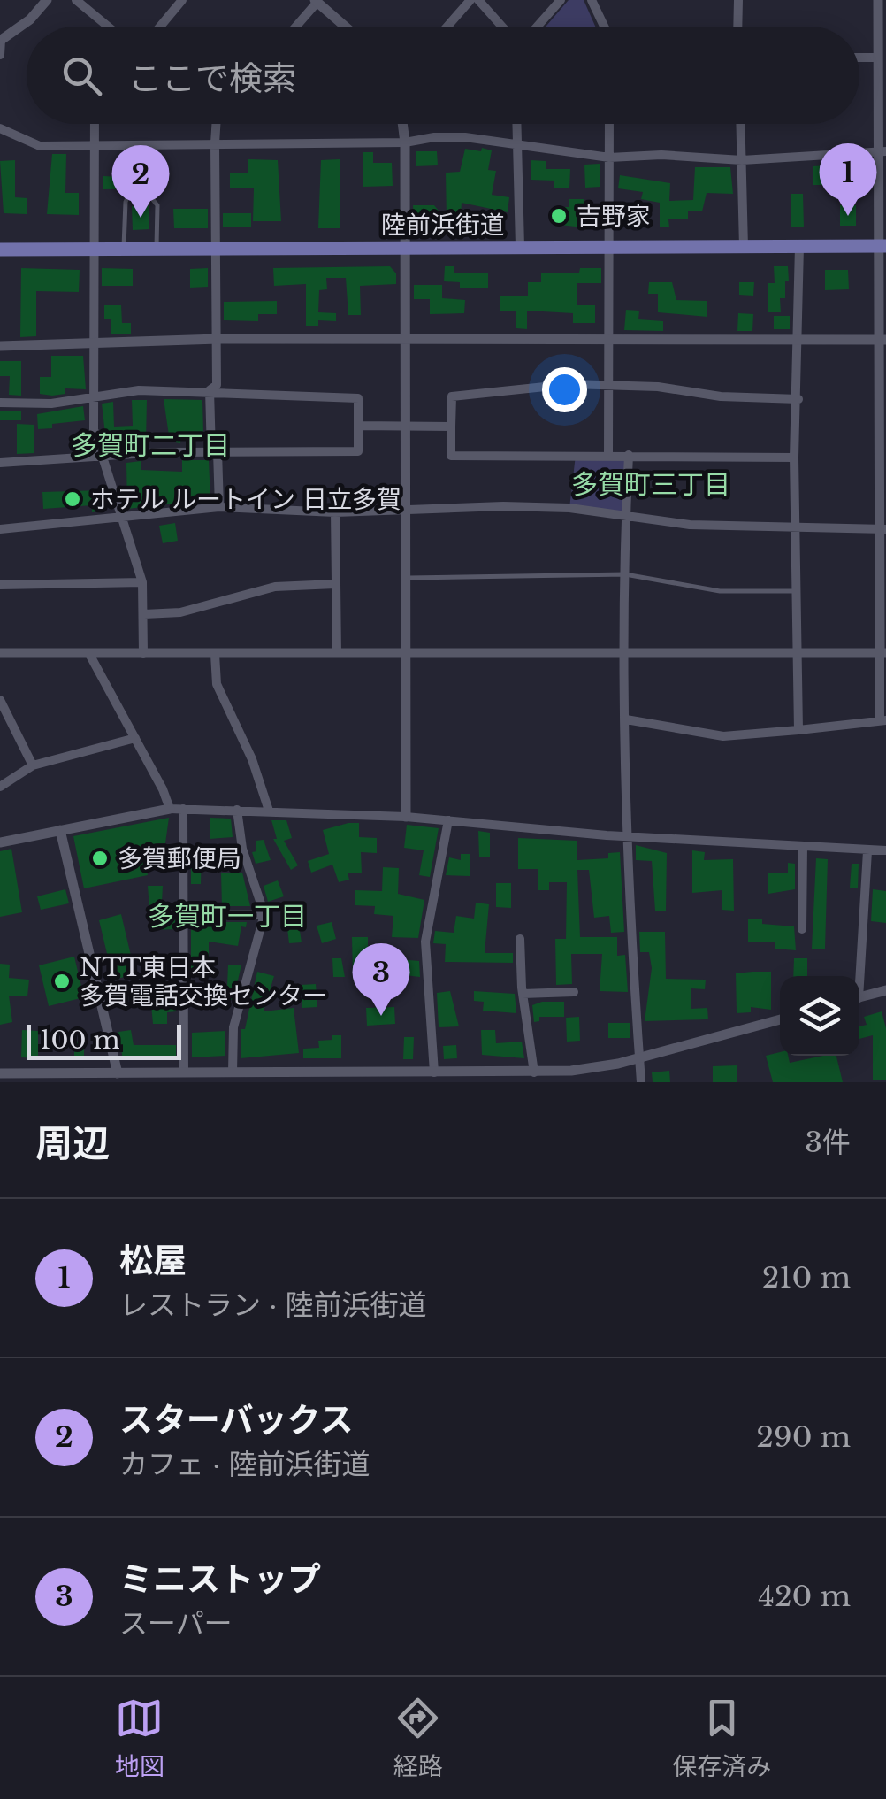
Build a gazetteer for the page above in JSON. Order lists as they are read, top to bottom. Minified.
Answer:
{"streets":{"highway":["陸前浜街道"]},"districts":["多賀町二丁目","多賀町三丁目","多賀町一丁目"],"places":["吉野家","ホテル ルートイン 日立多賀","多賀郵便局","NTT東日本 多賀電話交換センター"],"scale_bar":"100 m","page":{"search":"ここで検索","pins":["1","2","3"],"scale":"100 m","heading":["周辺","3件"],"list":[{"mark":"1","name":"松屋","note":"レストラン · 陸前浜街道","value":"210 m"},{"mark":"2","name":"スターバックス","note":"カフェ · 陸前浜街道","value":"290 m"},{"mark":"3","name":"ミニストップ","note":"スーパー","value":"420 m"}],"nav":["地図","経路","保存済み"]}}
